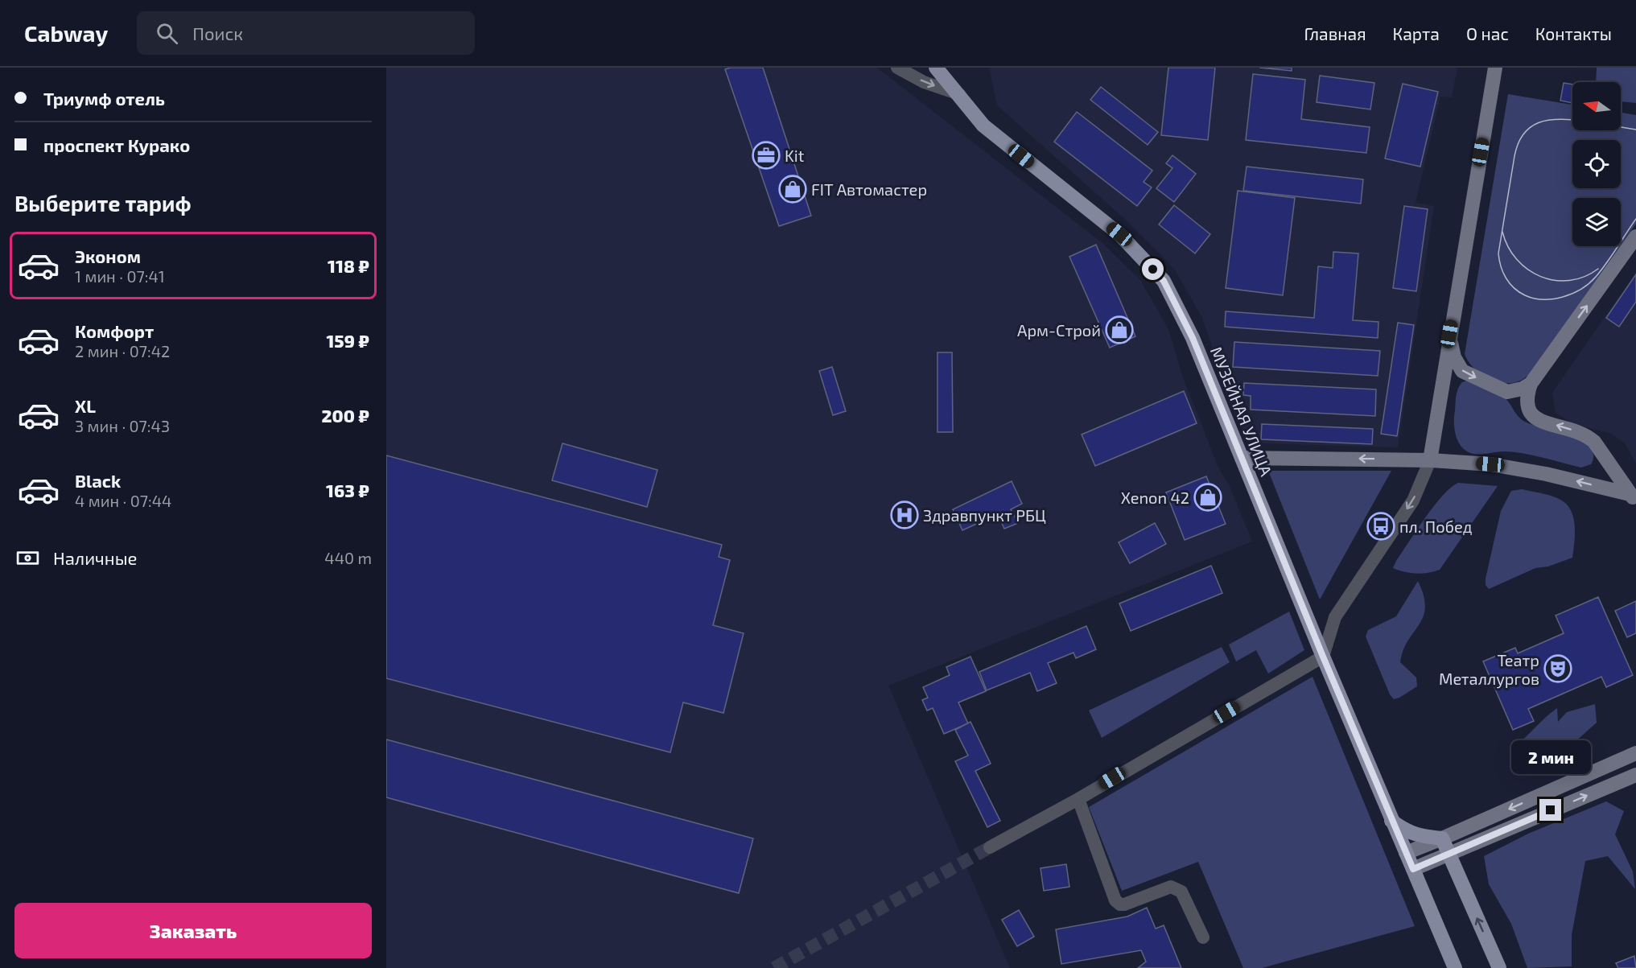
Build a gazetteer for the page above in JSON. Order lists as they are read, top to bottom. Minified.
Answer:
{"streets":{"main road":["МУЗЕЙНАЯ УЛИЦА"]},"places":{"office":["Kit"],"shop":["FIT Автомастер","Арм-Строй","Xenon 42"],"hospital":["Здравпункт РБЦ"],"bus stop":["пл. Побед"],"theatre":["Театр Металлургов"]},"north":"left","page":{"header":"Cabway","search":"Поиск","nav":["Главная","Карта","О нас","Контакты"],"banner":["Триумф отель","проспект Курако"],"heading":"Выберите тариф","list":[{"name":"Эконом","note":"1 мин · 07:41","value":"118 ₽"},{"name":"Комфорт","note":"2 мин · 07:42","value":"159 ₽"},{"name":"XL","note":"3 мин · 07:43","value":"200 ₽"},{"name":"Black","note":"4 мин · 07:44","value":"163 ₽"}],"pay":["Наличные","440 m"],"bubble":"2 мин","buttons":"Заказать"}}
